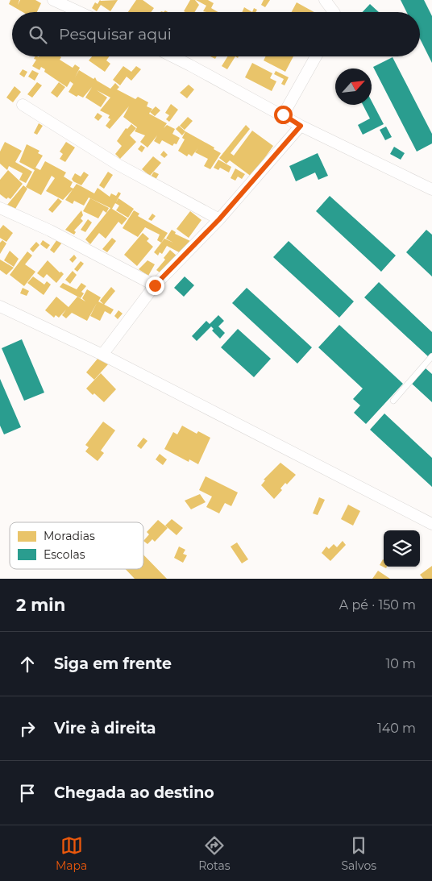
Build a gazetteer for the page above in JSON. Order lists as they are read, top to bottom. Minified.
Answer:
{"legend":["Moradias","Escolas"],"north":"top right","page":{"search":"Pesquisar aqui","heading":["2 min","A pé · 150 m"],"list":[["Siga em frente","10 m"],["Vire à direita","140 m"],"Chegada ao destino"],"nav":["Mapa","Rotas","Salvos"]}}
